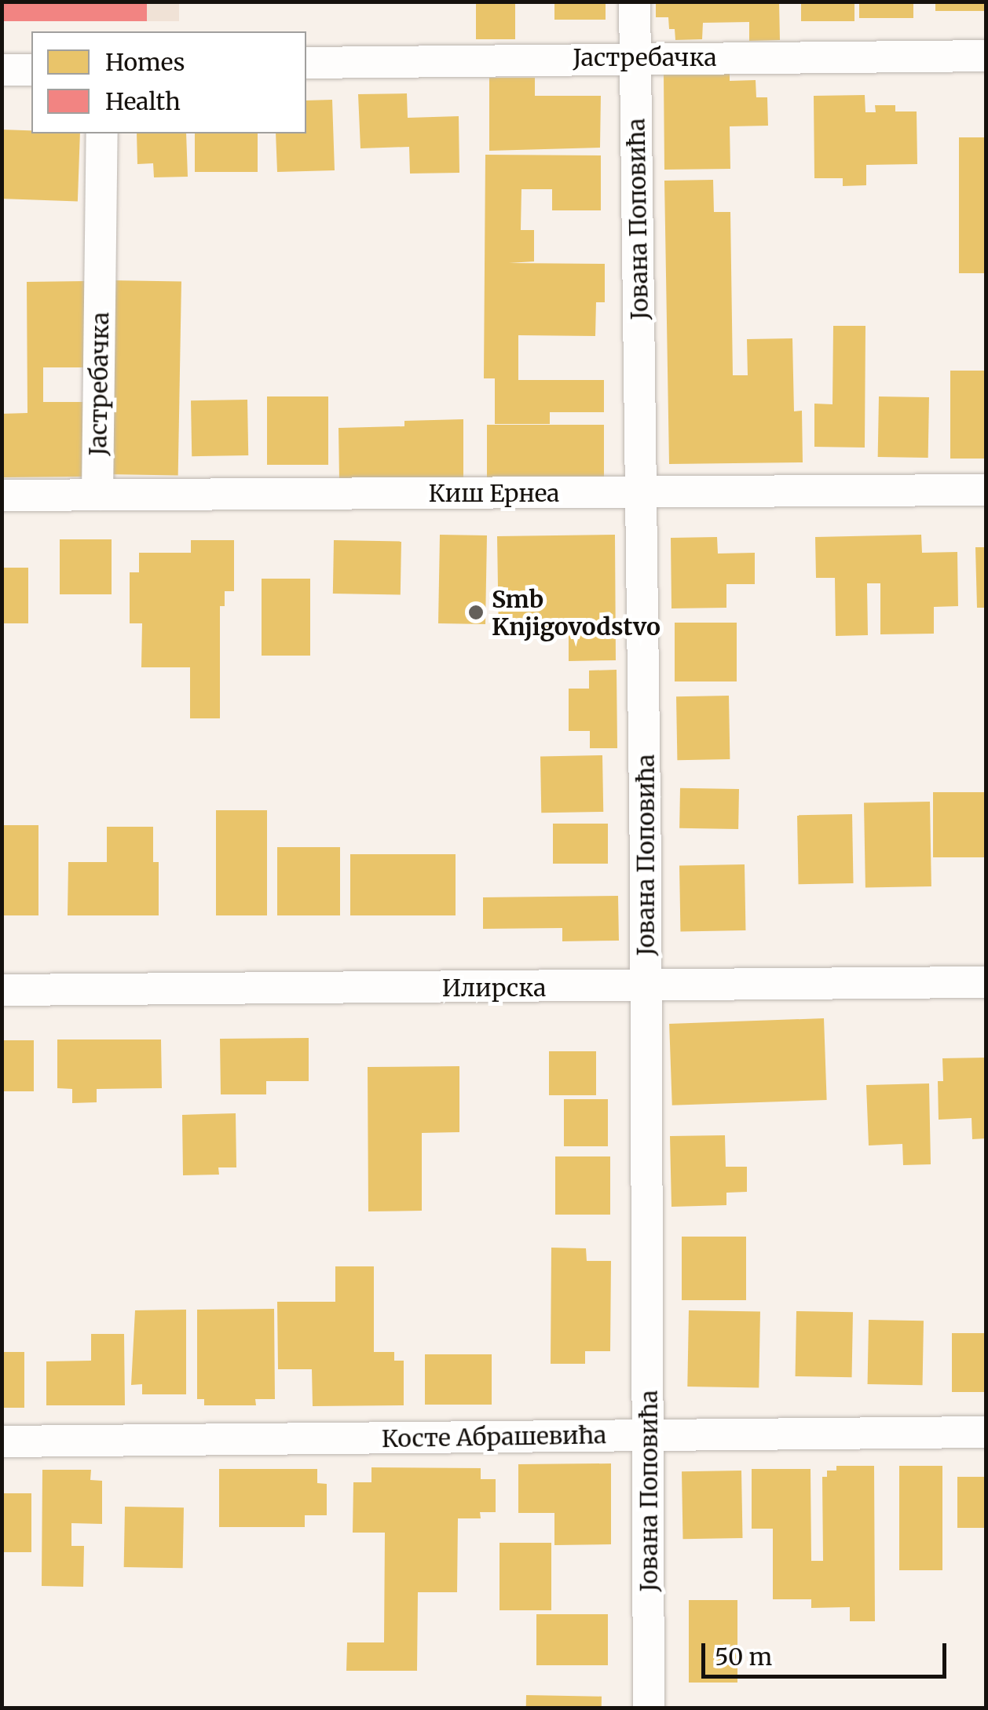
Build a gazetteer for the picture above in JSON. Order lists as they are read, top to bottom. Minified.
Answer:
{"streets":{"street":["Јастребачка","Јована Поповића","Киш Ернеа","Илирска","Косте Абрашевића"]},"crossings":[["Јастребачка","Јована Поповића"],["Јастребачка","Киш Ернеа"],["Јована Поповића","Киш Ернеа"],["Јована Поповића","Илирска"],["Јована Поповића","Косте Абрашевића"]],"places":["Smb Knjigovodstvo"],"legend":["Homes","Health"],"scale_bar":"50 m"}
